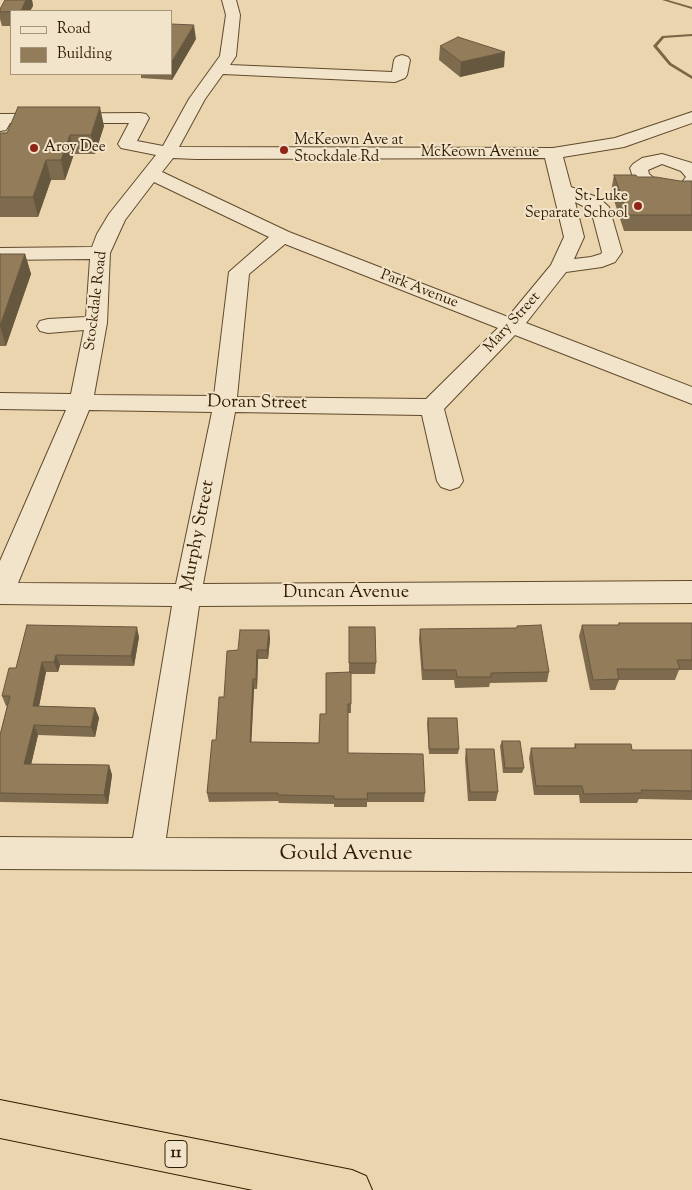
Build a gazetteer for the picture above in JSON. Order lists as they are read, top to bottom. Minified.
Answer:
{"streets":{"highway":["11"],"street":["McKeown Avenue","Park Avenue","Stockdale Road","Mary Street","Doran Street","Murphy Street","Duncan Avenue","Gould Avenue"]},"crossings":[["McKeown Avenue","Stockdale Road"],["McKeown Avenue","Mary Street"],["Park Avenue","Stockdale Road"],["Park Avenue","Mary Street"],["Park Avenue","Murphy Street"],["Stockdale Road","Doran Street"],["Stockdale Road","Duncan Avenue"],["Mary Street","Doran Street"],["Doran Street","Murphy Street"],["Murphy Street","Duncan Avenue"],["Murphy Street","Gould Avenue"]],"places":["Aroy Dee","McKeown Ave at Stockdale Rd","St. Luke Separate School"],"legend":["Road","Building"]}
